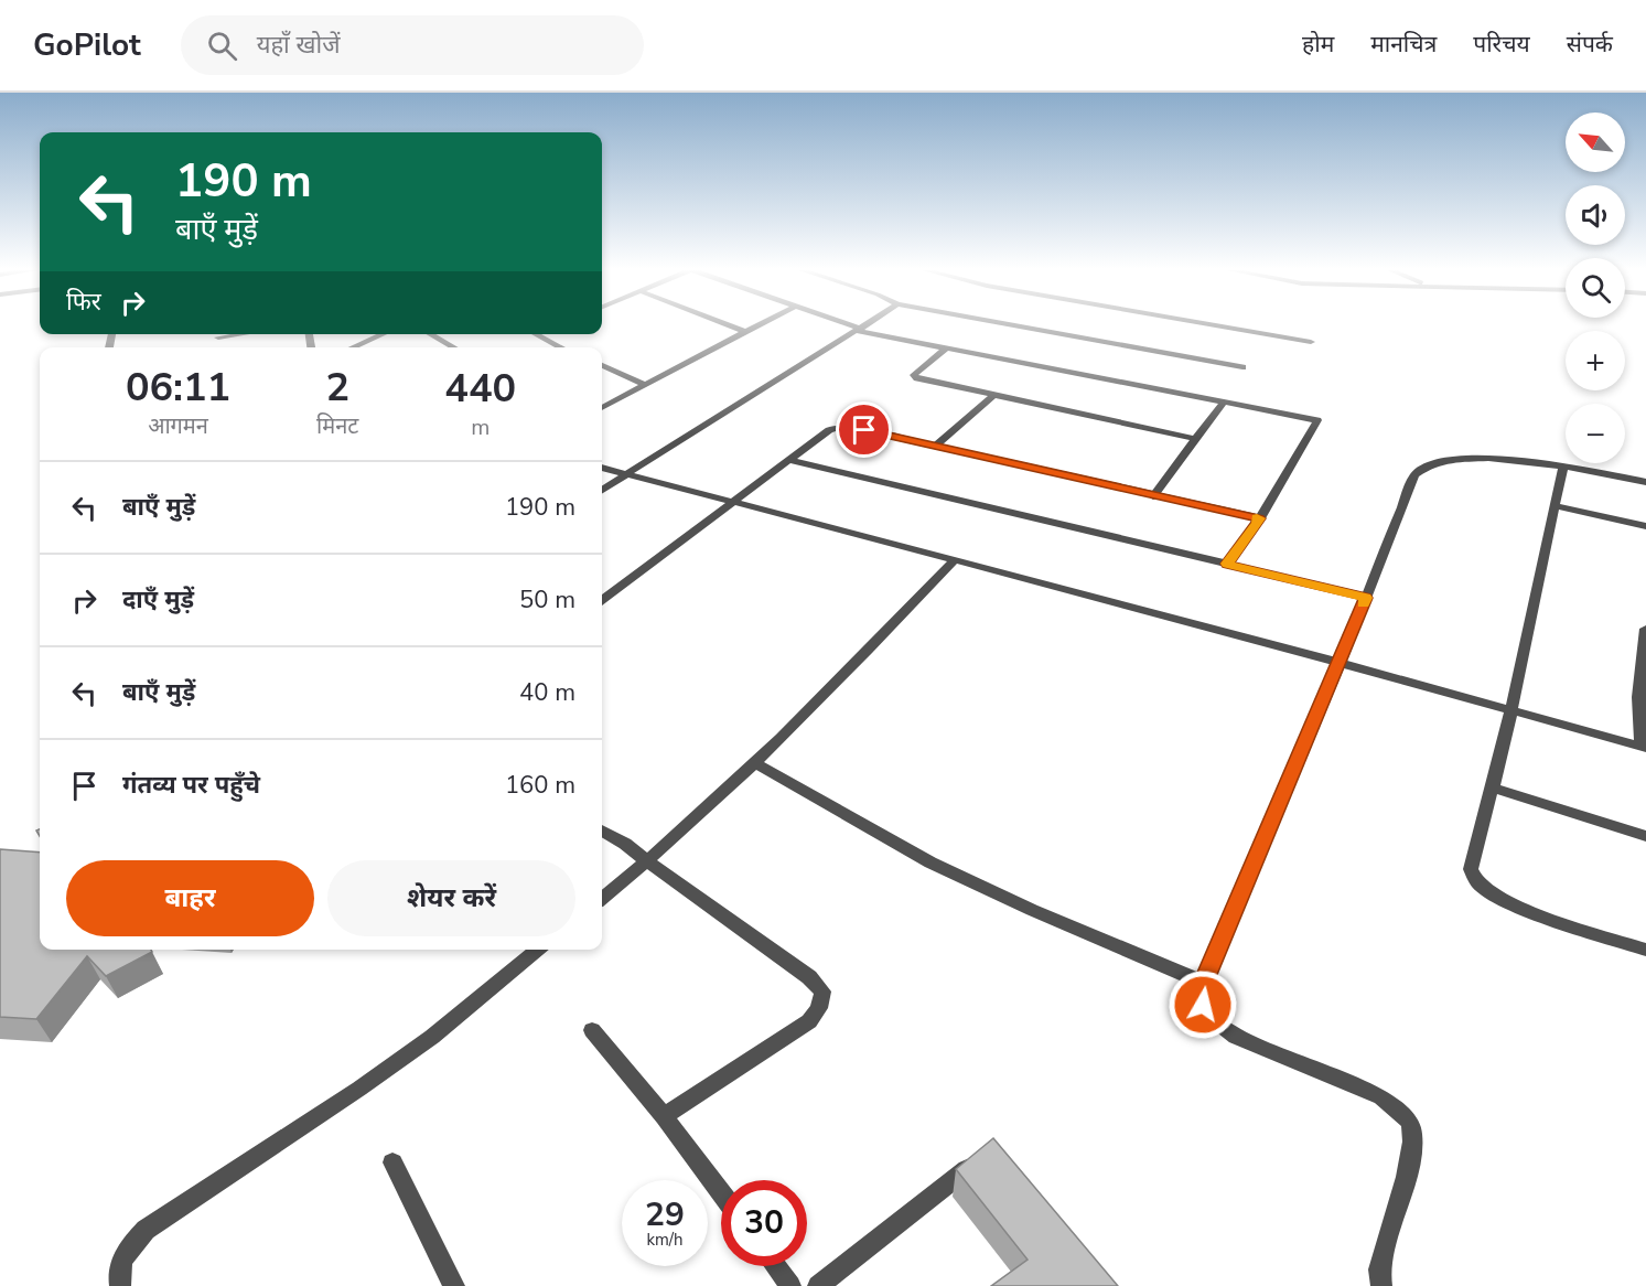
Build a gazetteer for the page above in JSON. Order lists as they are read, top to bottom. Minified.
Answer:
{"north":"top left","page":{"header":"GoPilot","search":"यहाँ खोजें","nav":["होम","मानचित्र","परिचय","संपर्क"],"map_buttons":["+","−"],"turn":["190 m","बाएँ मुड़ें"],"then":"फिर","eta":["06:11","आगमन","2","मिनट","440","m"],"list":[{"name":"बाएँ मुड़ें","value":"190 m"},{"name":"दाएँ मुड़ें","value":"50 m"},{"name":"बाएँ मुड़ें","value":"40 m"},{"name":"गंतव्य पर पहुँचे","value":"160 m"}],"buttons":["बाहर","शेयर करें"],"speed":"29 km/h","limit":"30"}}
